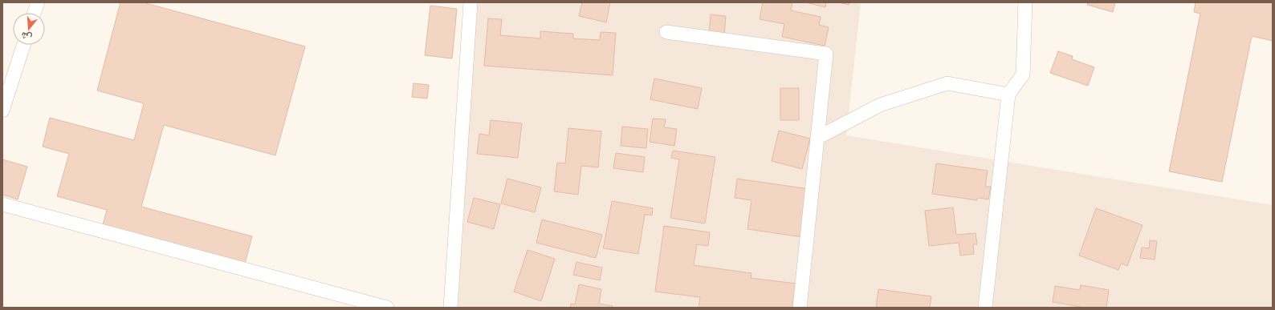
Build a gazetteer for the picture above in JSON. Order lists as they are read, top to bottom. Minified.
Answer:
{"north":"bottom"}
